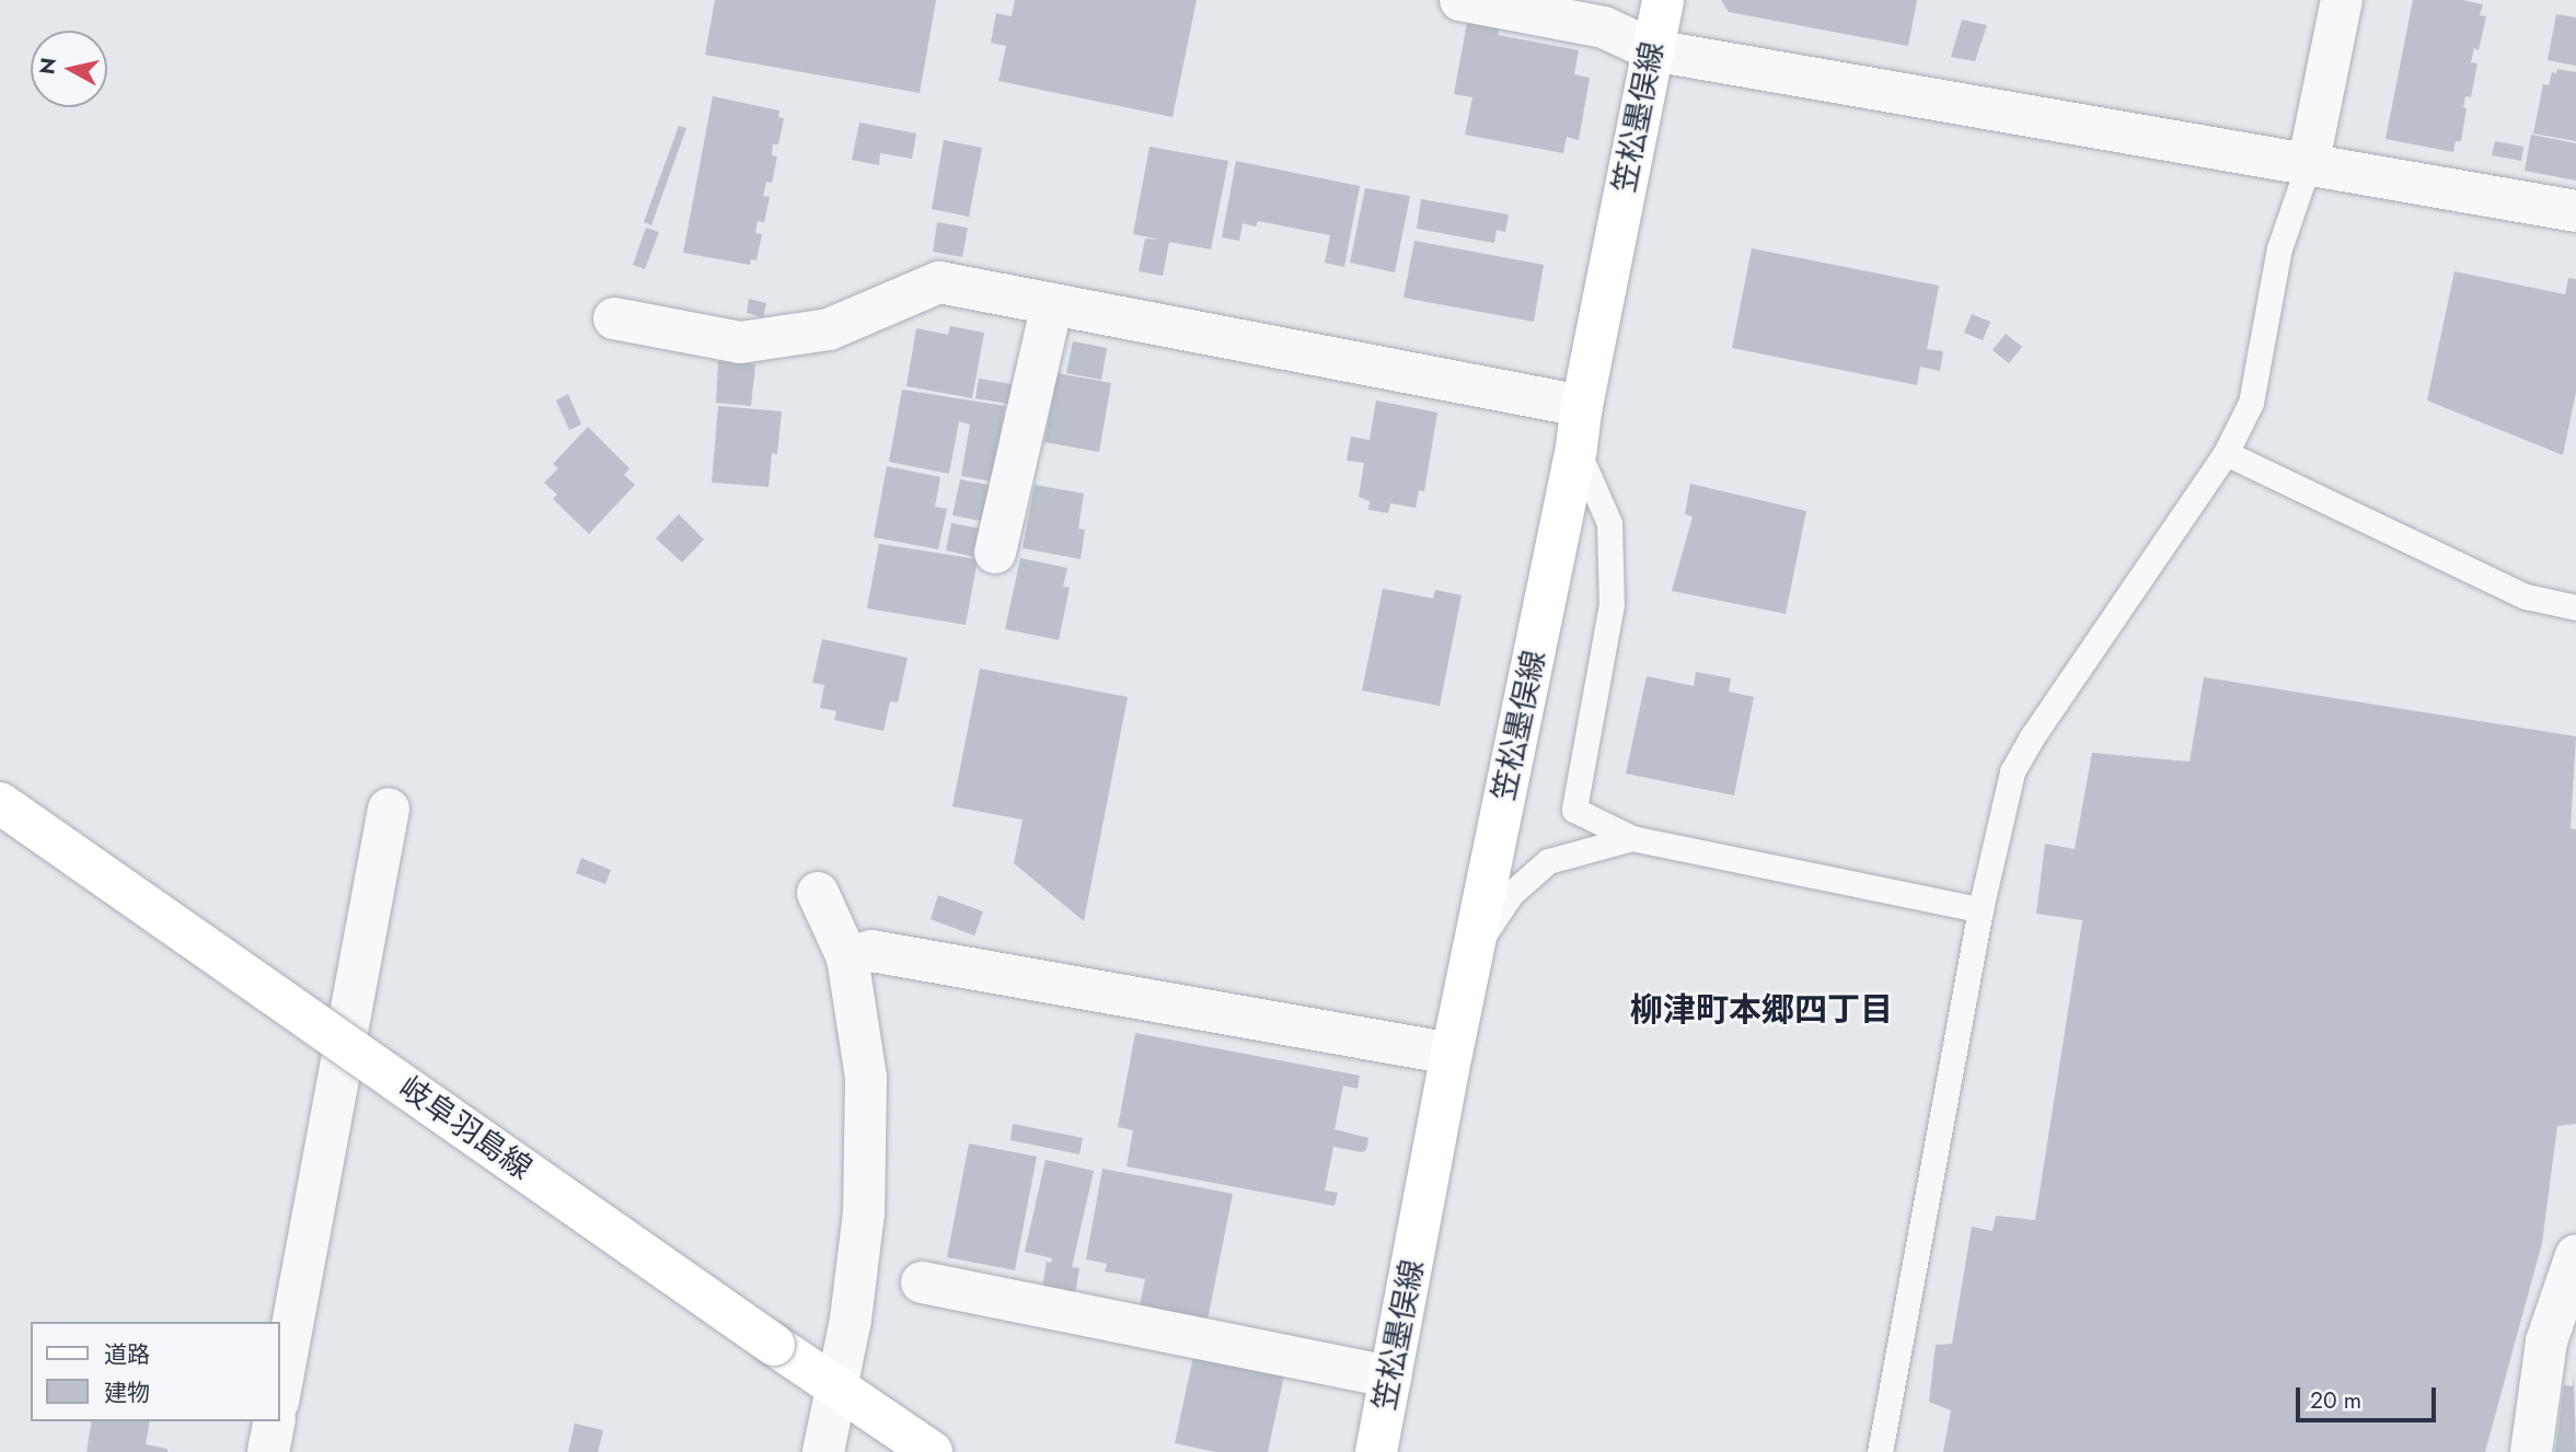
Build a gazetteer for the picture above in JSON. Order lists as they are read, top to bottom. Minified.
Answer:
{"streets":{"main road":["笠松墨俣線","岐阜羽島線"]},"districts":["柳津町本郷四丁目"],"legend":["道路","建物"],"scale_bar":"20 m","north":"left"}
